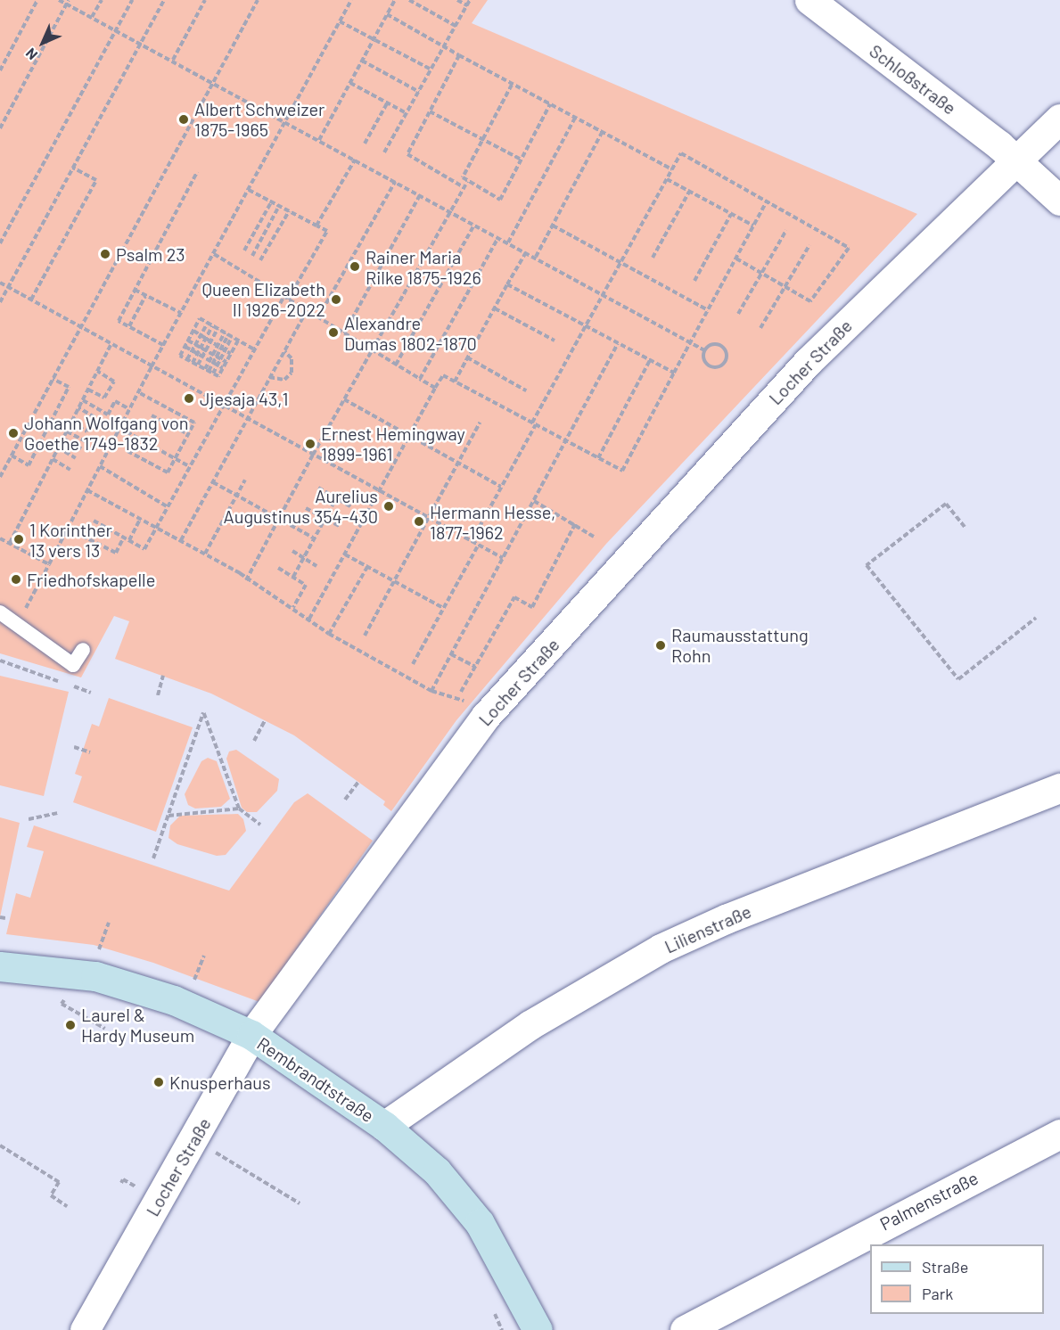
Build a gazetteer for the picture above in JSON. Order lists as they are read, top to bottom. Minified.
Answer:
{"streets":{"main road":["Rembrandtstraße"],"street":["Schloßstraße","Locher Straße","Lilienstraße","Palmenstraße"]},"crossings":[["Schloßstraße","Locher Straße"],["Locher Straße","Rembrandtstraße"],["Lilienstraße","Rembrandtstraße"]],"places":["Albert Schweizer 1875-1965","Psalm 23","Rainer Maria Rilke 1875-1926","Queen Elizabeth II 1926-2022","Alexandre Dumas 1802-1870","Jjesaja 43,1","Johann Wolfgang von Goethe 1749-1832","Ernest Hemingway 1899-1961","Aurelius Augustinus 354-430","Hermann Hesse, 1877-1962","1 Korinther 13 vers 13","Friedhofskapelle","Raumausstattung Rohn","Laurel & Hardy Museum","Knusperhaus"],"legend":["Straße","Park"],"north":"bottom left"}
